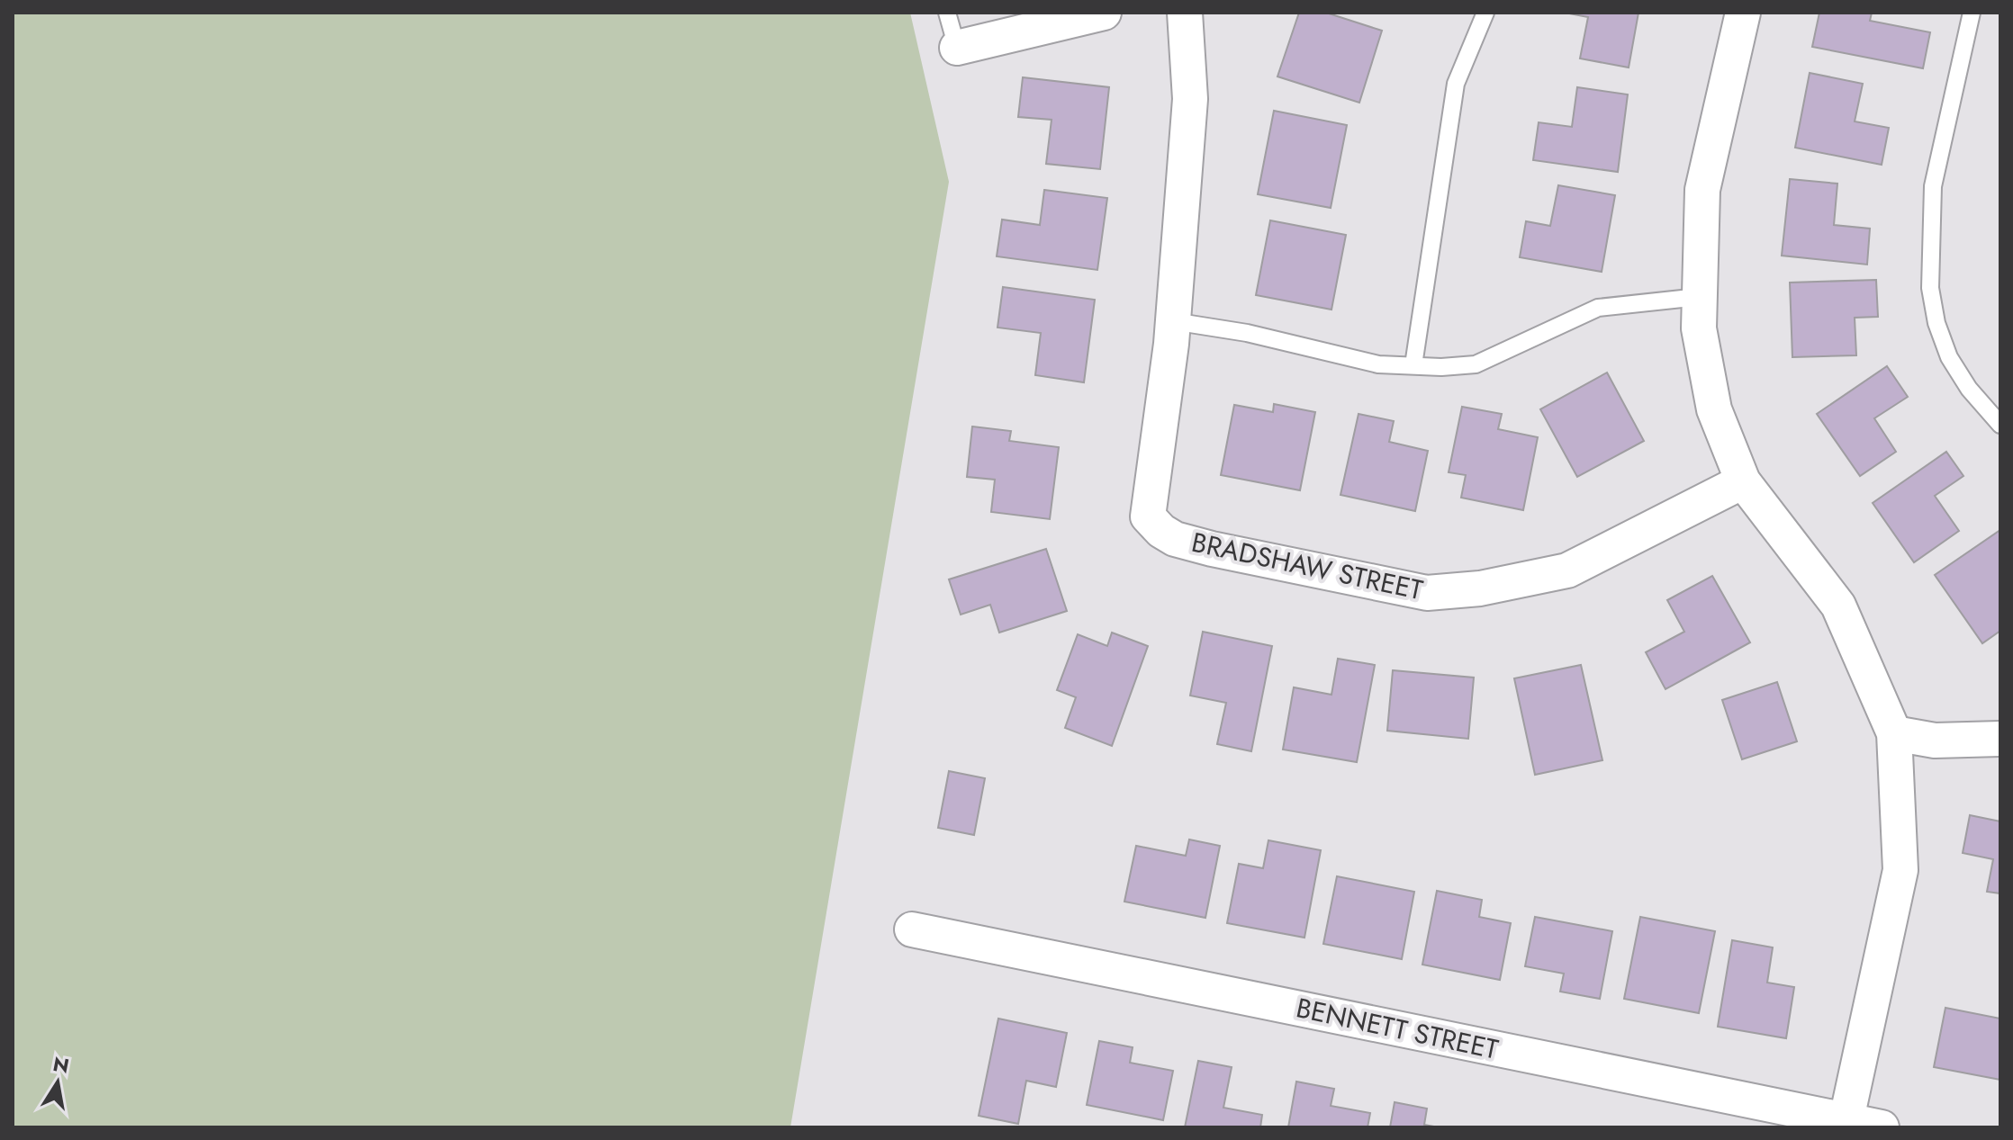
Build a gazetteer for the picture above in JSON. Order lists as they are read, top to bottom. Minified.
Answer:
{"streets":{"street":["BRADSHAW STREET","BENNETT STREET"]},"north":"top"}
